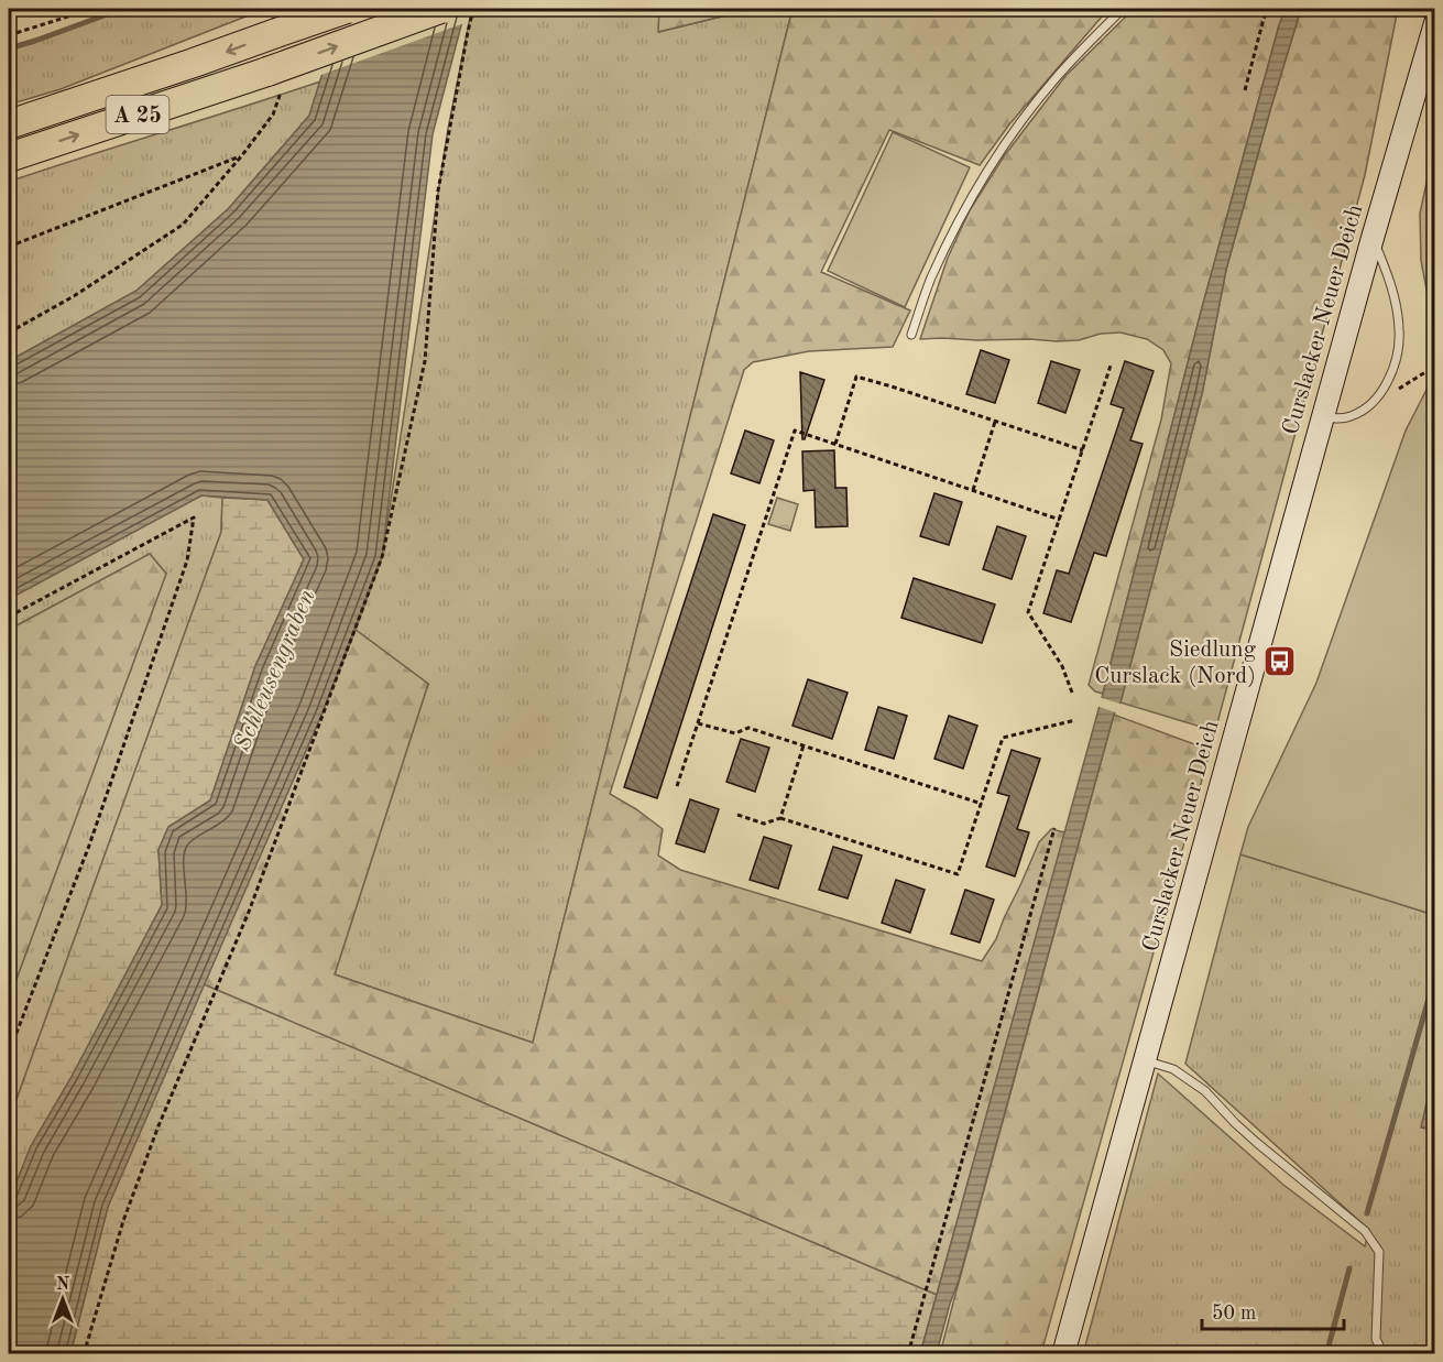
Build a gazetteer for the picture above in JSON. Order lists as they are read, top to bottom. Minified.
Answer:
{"streets":{"highway":["A 25"],"street":["Curslacker Neuer Deich"]},"water":["Schleusengraben"],"places":{"bus stop":["Siedlung Curslack (Nord)"]},"scale_bar":"50 m","north":"top"}
